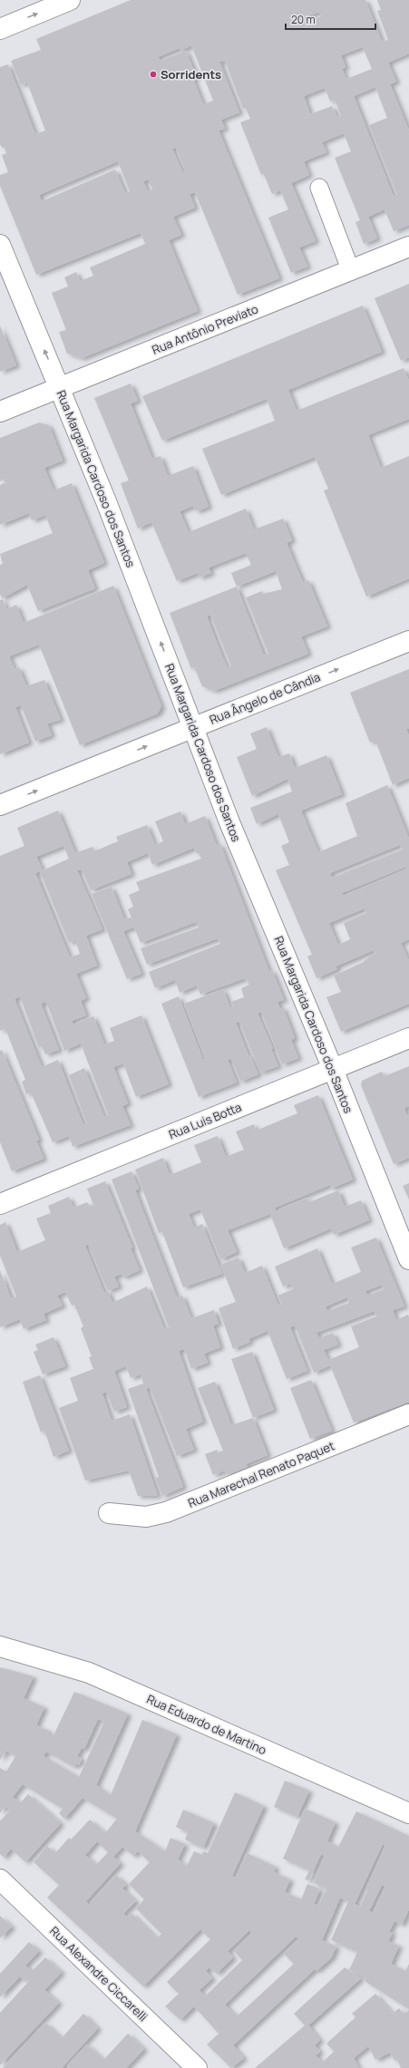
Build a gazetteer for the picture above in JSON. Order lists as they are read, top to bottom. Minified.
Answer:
{"streets":{"street":["Rua Antônio Previato","Rua Margarida Cardoso dos Santos","Rua Ângelo de Cândia","Rua Luis Botta","Rua Marechal Renato Paquet","Rua Eduardo de Martino","Rua Alexandre Ciccarelli"]},"crossings":[["Rua Antônio Previato","Rua Margarida Cardoso dos Santos"],["Rua Margarida Cardoso dos Santos","Rua Ângelo de Cândia"],["Rua Margarida Cardoso dos Santos","Rua Luis Botta"]],"one_way":["Rua Margarida Cardoso dos Santos","Rua Ângelo de Cândia"],"places":["Sorridents"],"scale_bar":"20 m"}
